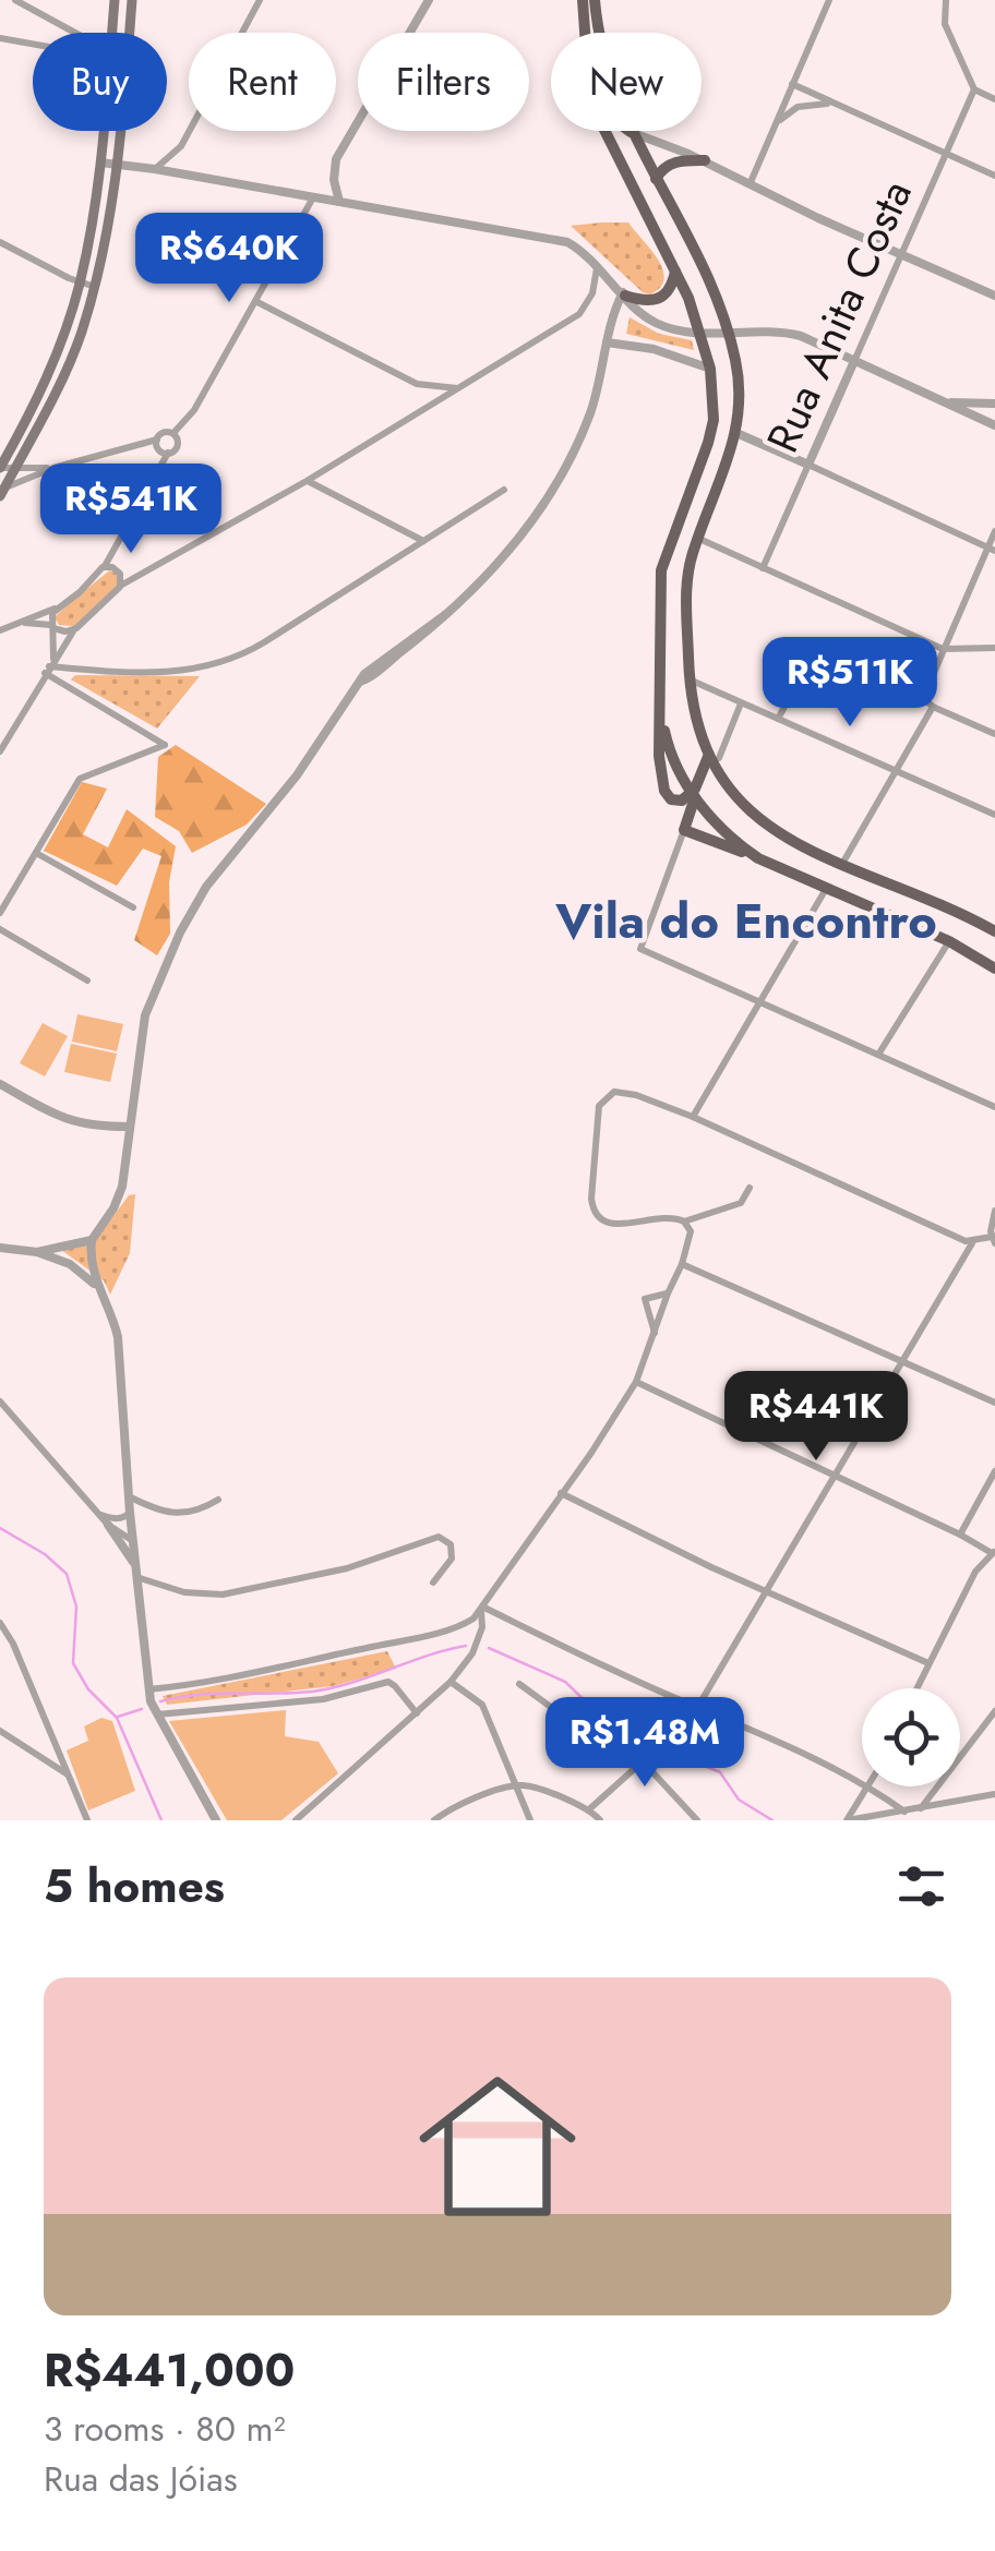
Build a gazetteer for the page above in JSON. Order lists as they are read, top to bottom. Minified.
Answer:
{"streets":{"street":["Rua Anita Costa"]},"districts":["Vila do Encontro"],"page":{"chip":["Buy","Rent","Filters","New"],"price":["R$640K","R$541K","R$511K","R$441K","R$1.48M"],"heading":"5 homes","list":[{"name":"R$441,000","note":"3 rooms · 80 m² · Rua das Jóias"}]}}
